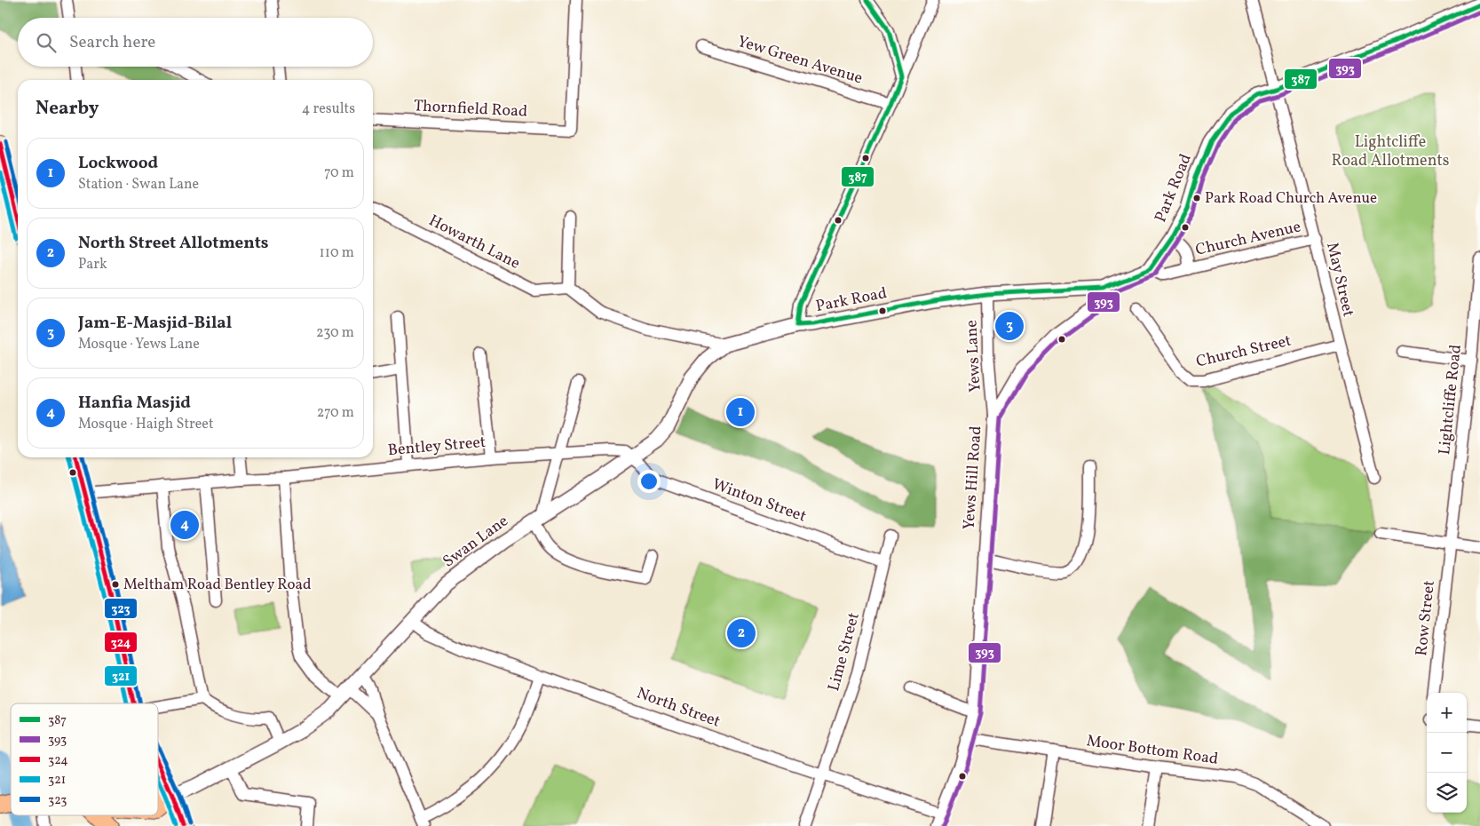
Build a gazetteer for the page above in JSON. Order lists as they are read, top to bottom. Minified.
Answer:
{"streets":{"street":["Yew Green Avenue","Thornfield Road","Park Road","Church Avenue","Howarth Lane","May Street","Church Street","Yews Lane","Lightcliffe Road","Bentley Street","Yews Hill Road","Winton Street","Swan Lane","Row Street","Lime Street","North Street","Moor Bottom Road"]},"crossings":[["Park Road","Church Avenue"],["Park Road","May Street"],["Park Road","Yews Lane"],["Park Road","Yews Hill Road"],["Park Road","Swan Lane"],["Church Avenue","May Street"],["May Street","Church Street"],["Yews Lane","Yews Hill Road"],["Lightcliffe Road","Row Street"],["Bentley Street","Winton Street"],["Bentley Street","Swan Lane"],["Yews Hill Road","North Street"],["Yews Hill Road","Moor Bottom Road"],["Winton Street","Swan Lane"],["Winton Street","Lime Street"],["Swan Lane","North Street"],["Lime Street","North Street"]],"parks":["Lightcliffe Road Allotments"],"places":["Park Road Church Avenue","Meltham Road Bentley Road"],"lines":["transit line 387","transit line 393","transit line 323","transit line 324","transit line 321"],"legend":["387","393","324","321","323"],"page":{"search":"Search here","heading":["Nearby","4 results"],"list":[{"mark":"1","name":"Lockwood","note":"Station · Swan Lane","value":"70 m"},{"mark":"2","name":"North Street Allotments","note":"Park","value":"110 m"},{"mark":"3","name":"Jam-E-Masjid-Bilal","note":"Mosque · Yews Lane","value":"230 m"},{"mark":"4","name":"Hanfia Masjid","note":"Mosque · Haigh Street","value":"270 m"}],"pins":["3","1","4","2"],"map_buttons":["+","−"]}}
